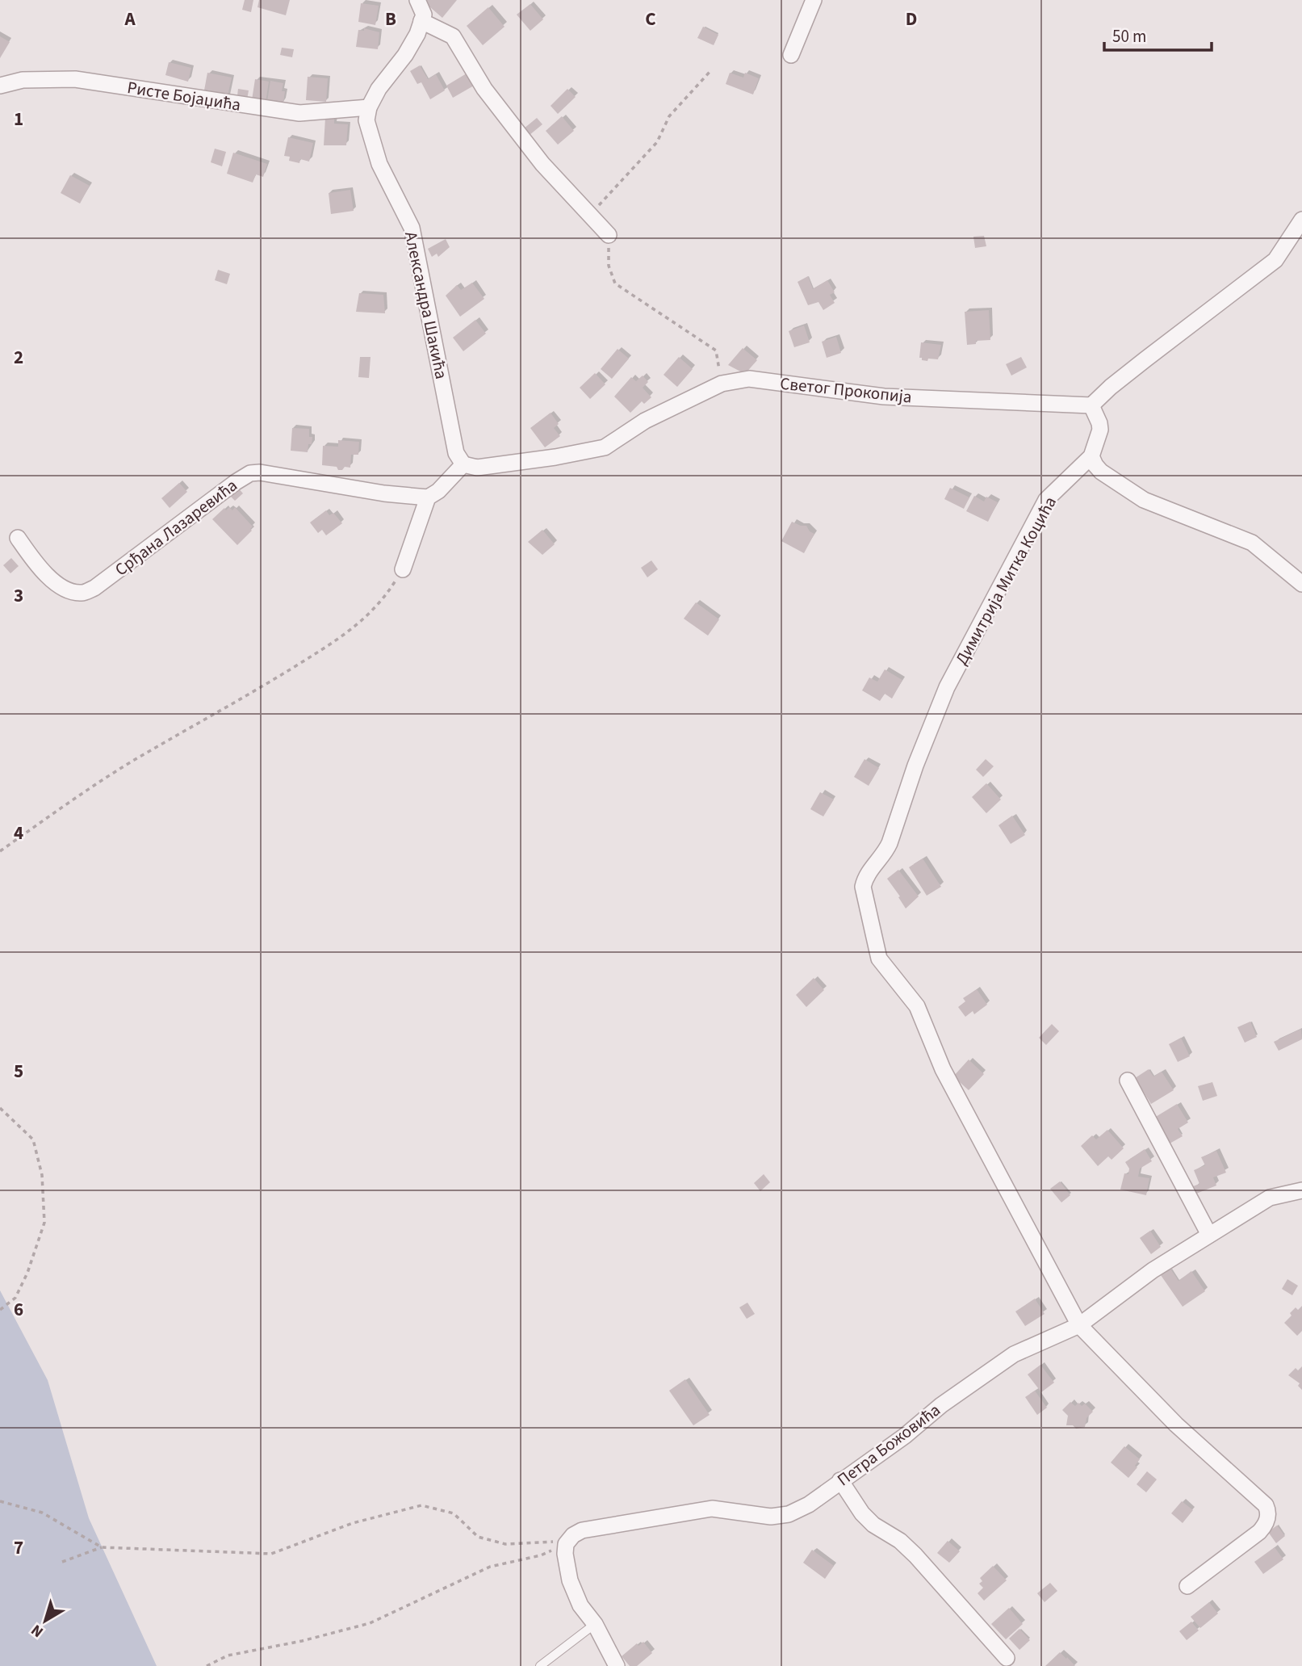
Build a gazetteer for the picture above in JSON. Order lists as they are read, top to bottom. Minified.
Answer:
{"streets":{"street":["Ристе Бојаџића","Александра Шакића","Светог Прокопија","Срђана Лазаревића","Димитрија Митка Коцића","Петра Божовића"]},"crossings":[["Ристе Бојаџића","Александра Шакића"],["Александра Шакића","Светог Прокопија"],["Светог Прокопија","Димитрија Митка Коцића"],["Димитрија Митка Коцића","Петра Божовића"]],"scale_bar":"50 m","north":"bottom left","grid":{"columns":["A","B","C","D"],"rows":["1","2","3","4","5","6","7"]}}
